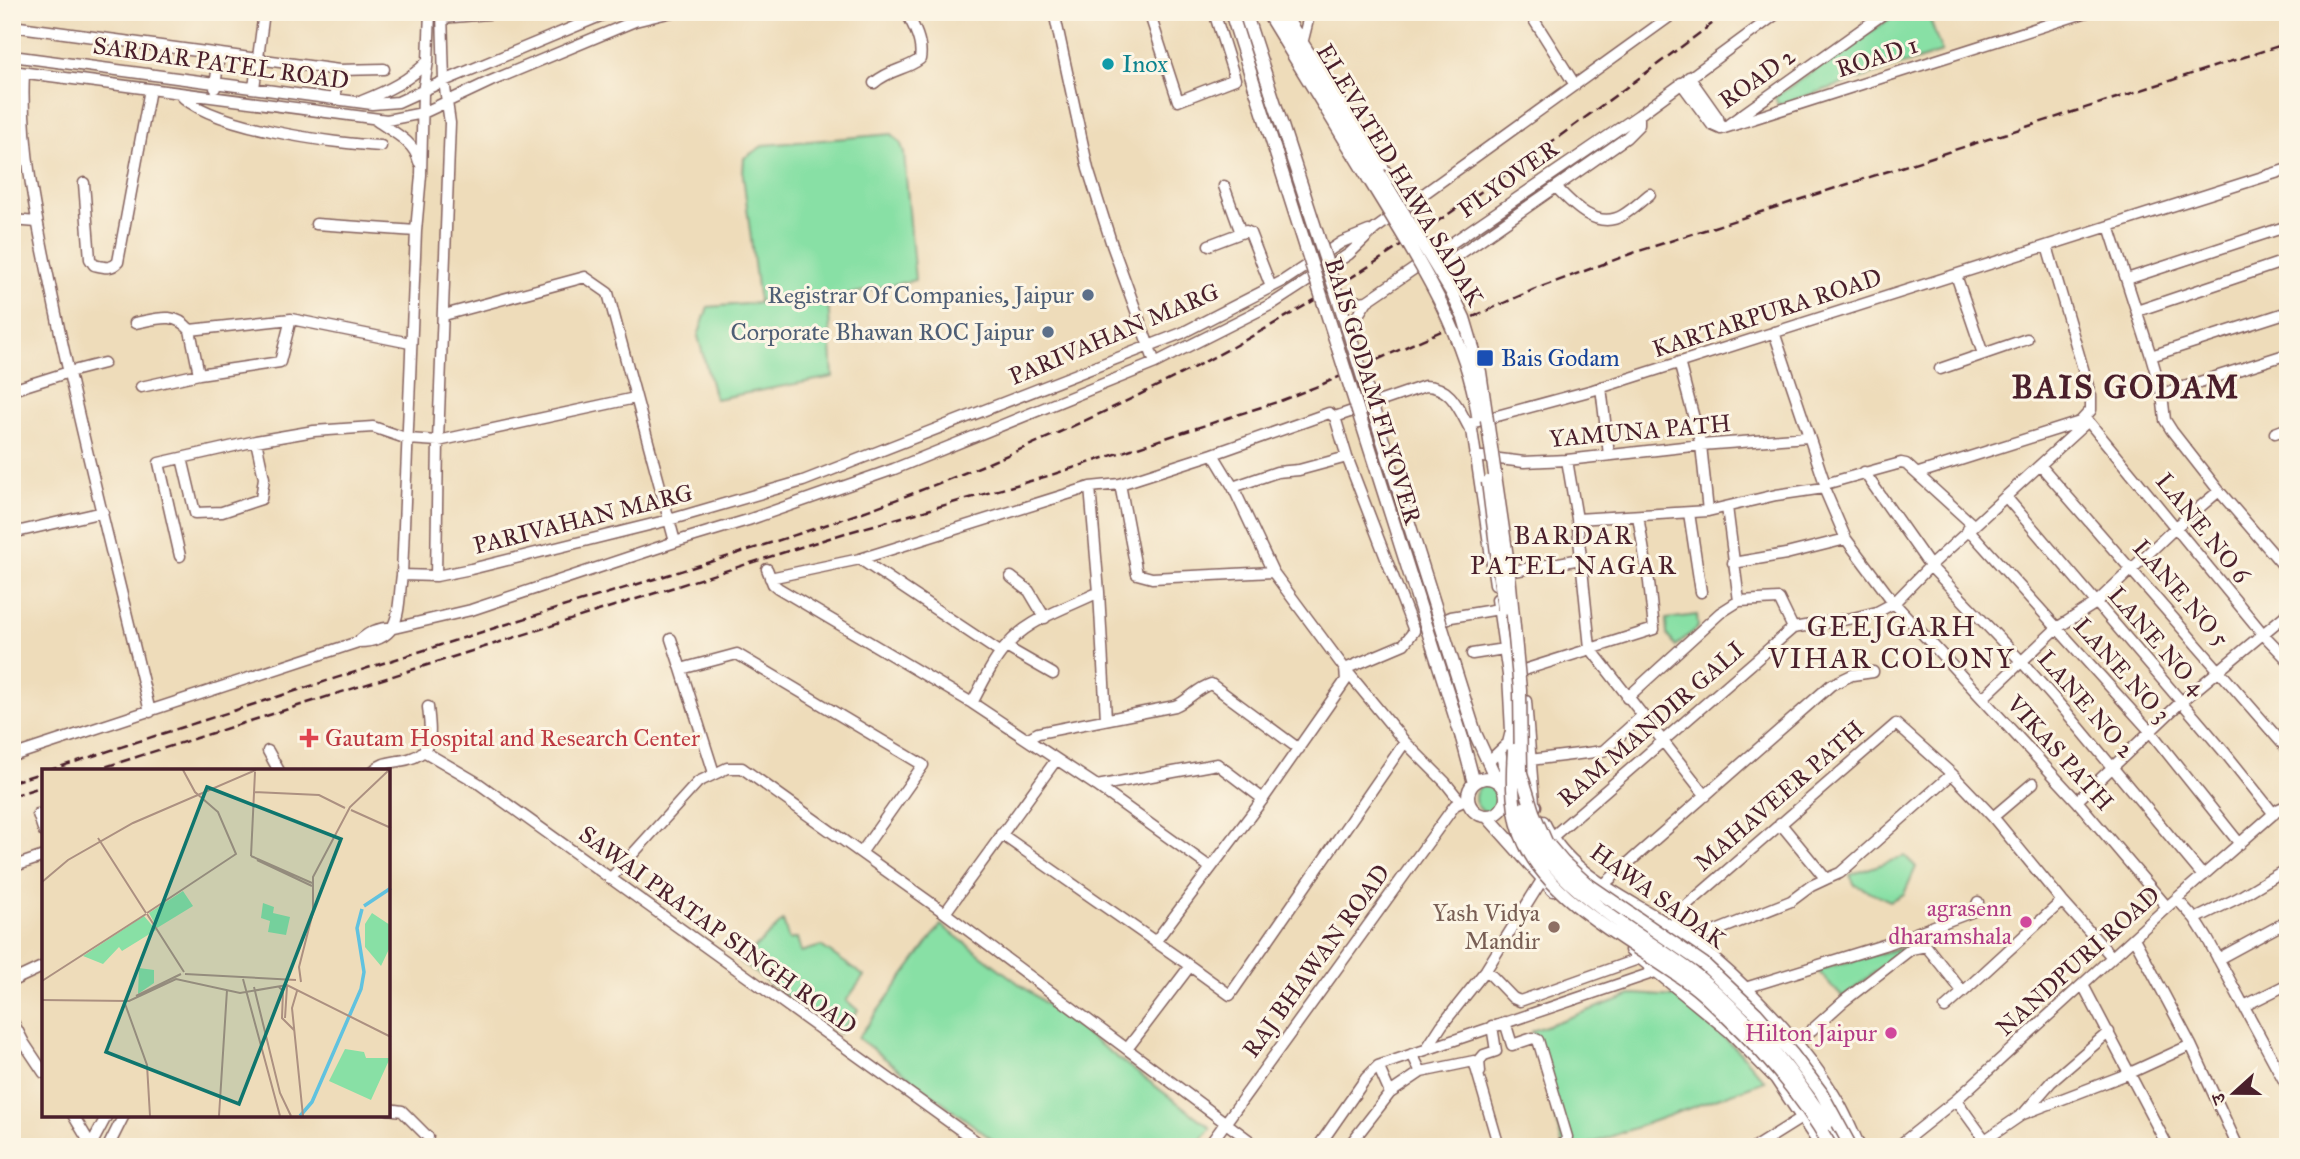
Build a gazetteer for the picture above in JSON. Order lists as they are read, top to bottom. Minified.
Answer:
{"streets":{"main road":["ELEVATED HAWA SADAK","BAIS GODAM FLYOVER","HAWA SADAK"],"street":["ROAD 1","SARDAR PATEL ROAD","ROAD 2","FLYOVER","KARTARPURA ROAD","PARIVAHAN MARG","YAMUNA PATH","LANE NO 6","LANE NO 5","LANE NO 4","LANE NO 3","LANE NO 2","RAM MANDIR GALI","VIKAS PATH","MAHAVEER PATH","SAWAI PRATAP SINGH ROAD","RAJ BHAWAN ROAD","NANDPURI ROAD"]},"crossings":[["ROAD 1","ROAD 2"],["FLYOVER","BAIS GODAM FLYOVER"],["KARTARPURA ROAD","VIKAS PATH"],["BAIS GODAM FLYOVER","RAJ BHAWAN ROAD"],["YAMUNA PATH","VIKAS PATH"],["LANE NO 6","LANE NO 5"],["LANE NO 4","NANDPURI ROAD"],["LANE NO 3","NANDPURI ROAD"],["LANE NO 2","NANDPURI ROAD"],["RAM MANDIR GALI","HAWA SADAK"],["VIKAS PATH","NANDPURI ROAD"],["MAHAVEER PATH","HAWA SADAK"]],"districts":["BAIS GODAM","BARDAR PATEL NAGAR","GEEJGARH VIHAR COLONY"],"places":{"other":["Inox","Registrar Of Companies, Jaipur","Corporate Bhawan ROC Jaipur","agrasenn dharamshala","Yash Vidya Mandir","Hilton Jaipur"],"transit":["Bais Godam"],"health":["Gautam Hospital and Research Center"]},"north":"left"}
